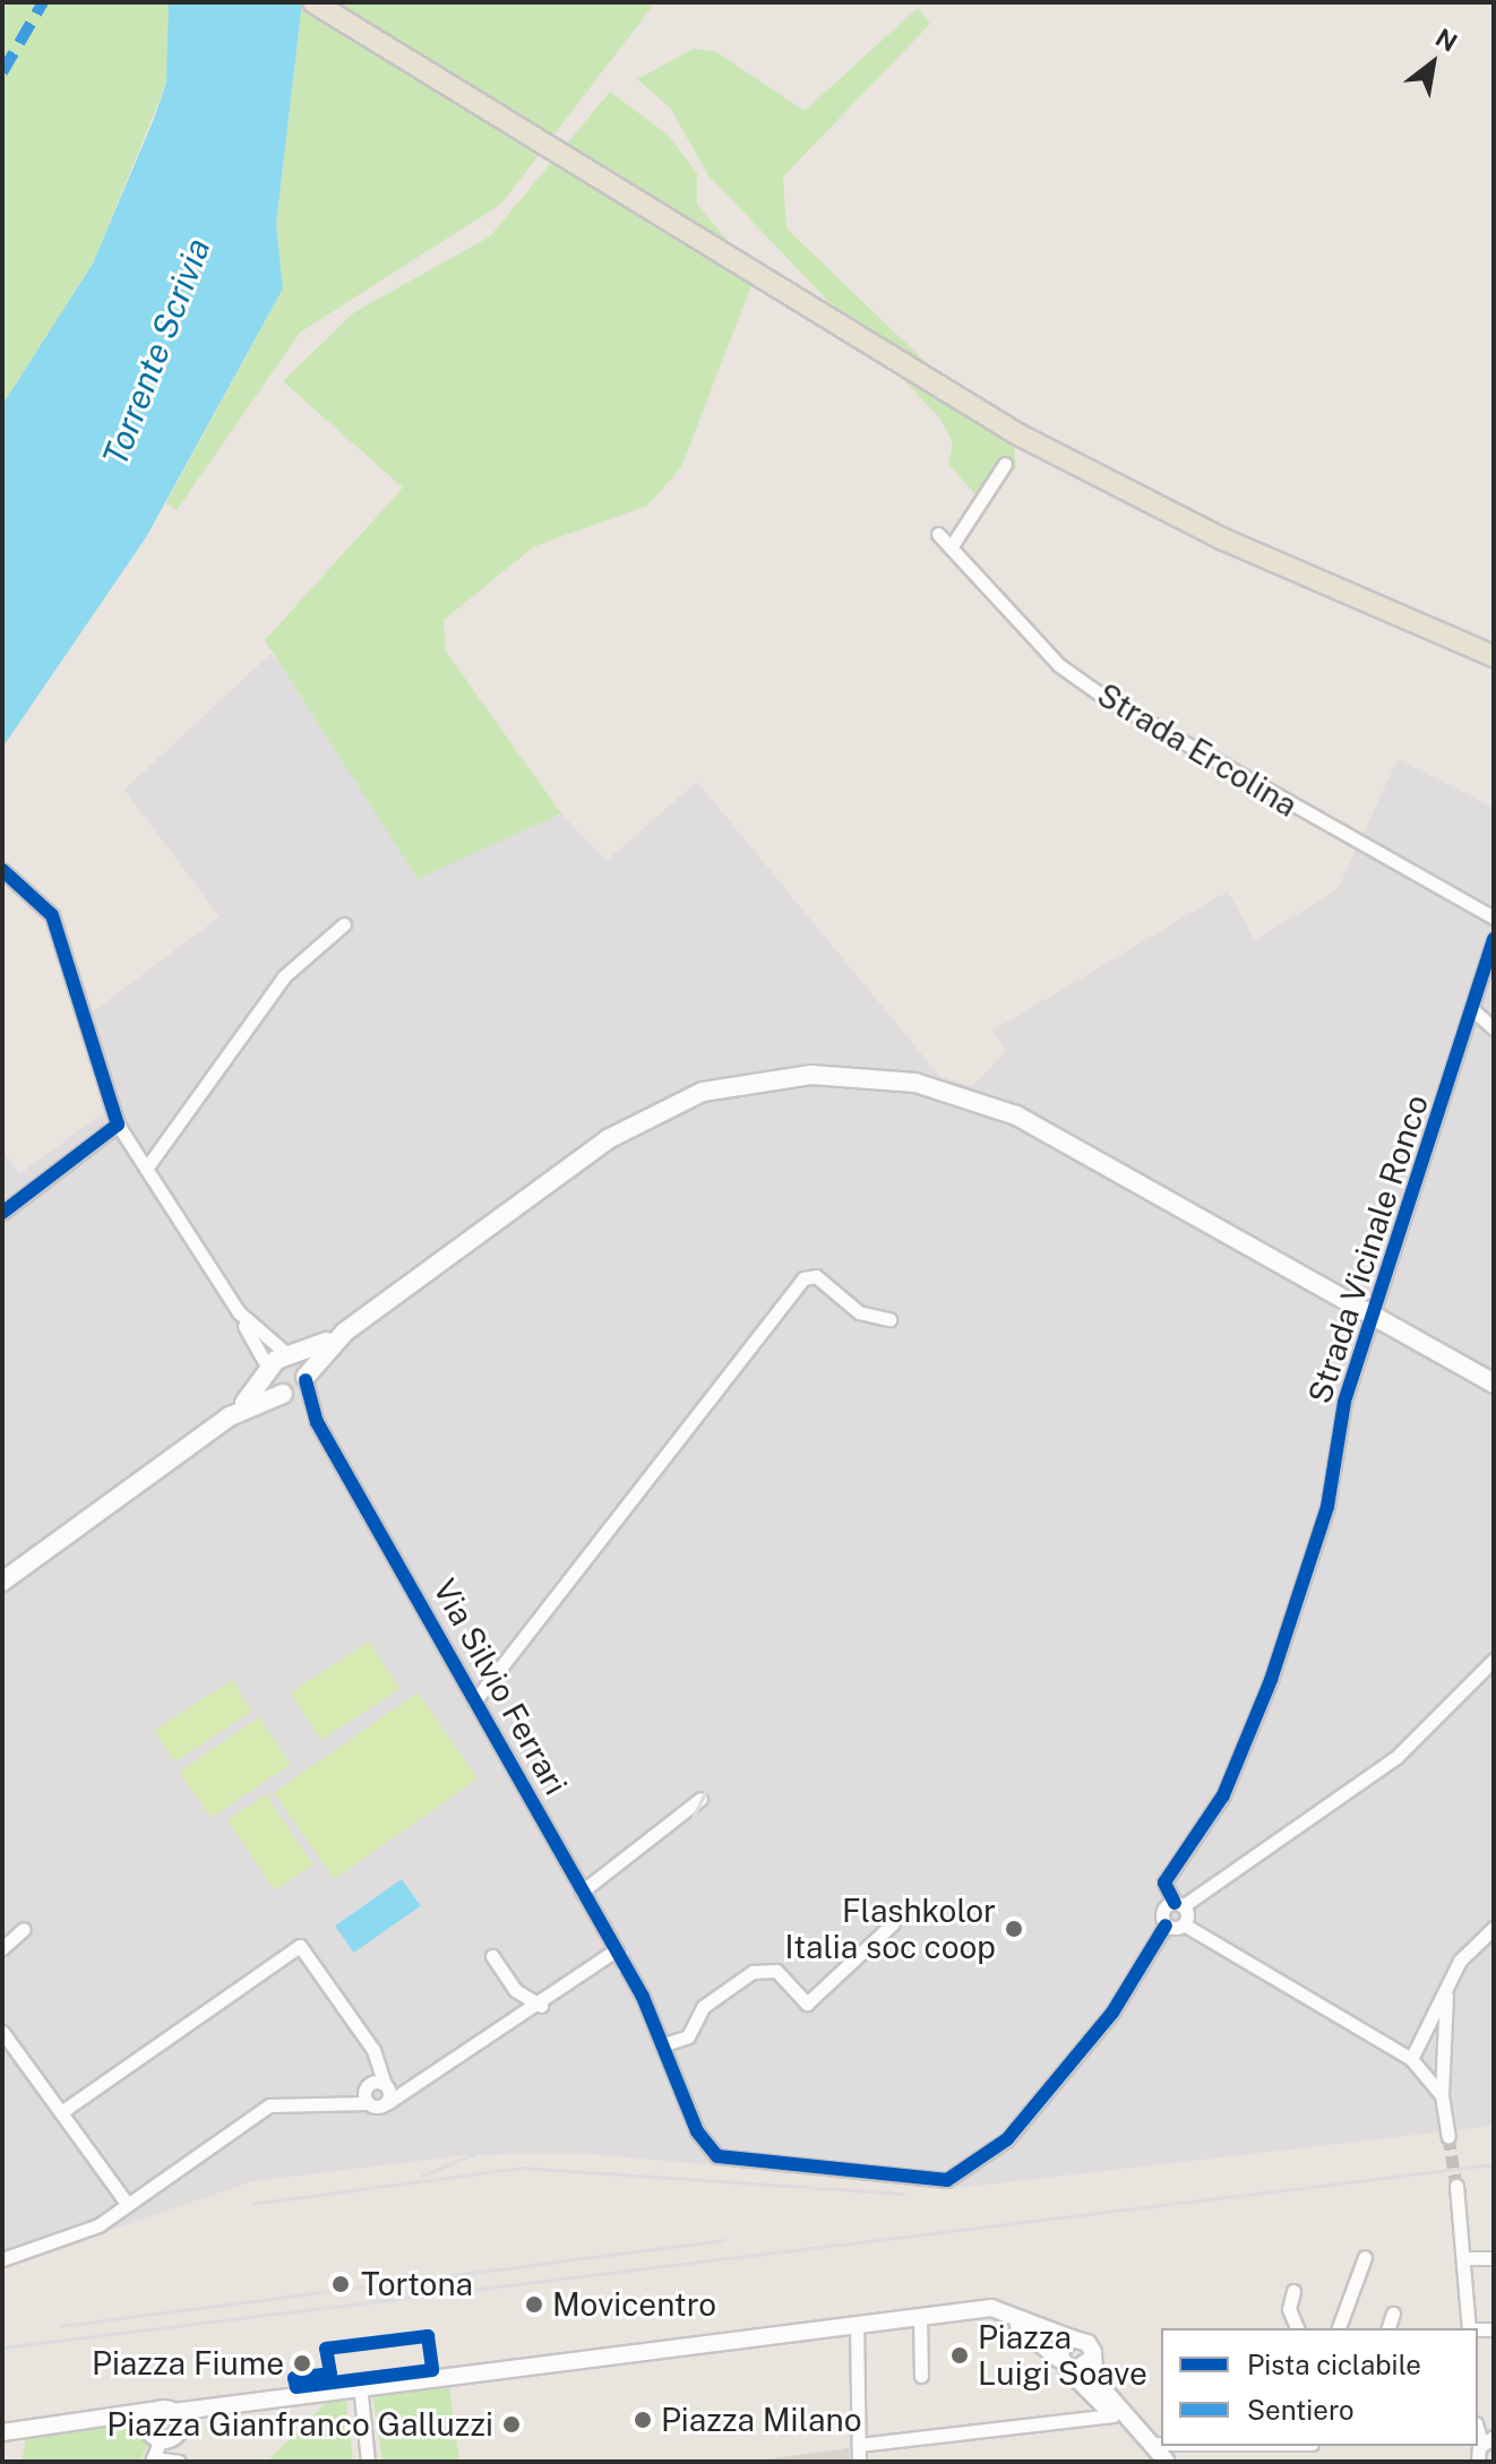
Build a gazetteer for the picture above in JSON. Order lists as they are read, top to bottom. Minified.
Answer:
{"streets":{"street":["Strada Ercolina","Strada Vicinale Ronco","Via Silvio Ferrari"]},"crossings":[["Strada Vicinale Ronco","Via Silvio Ferrari"]],"water":["Torrente Scrivia"],"places":["Flashkolor Italia soc coop","Tortona","Movicentro","Piazza Luigi Soave","Piazza Fiume","Piazza Milano","Piazza Gianfranco Galluzzi"],"legend":["Pista ciclabile","Sentiero"],"north":"top right"}
